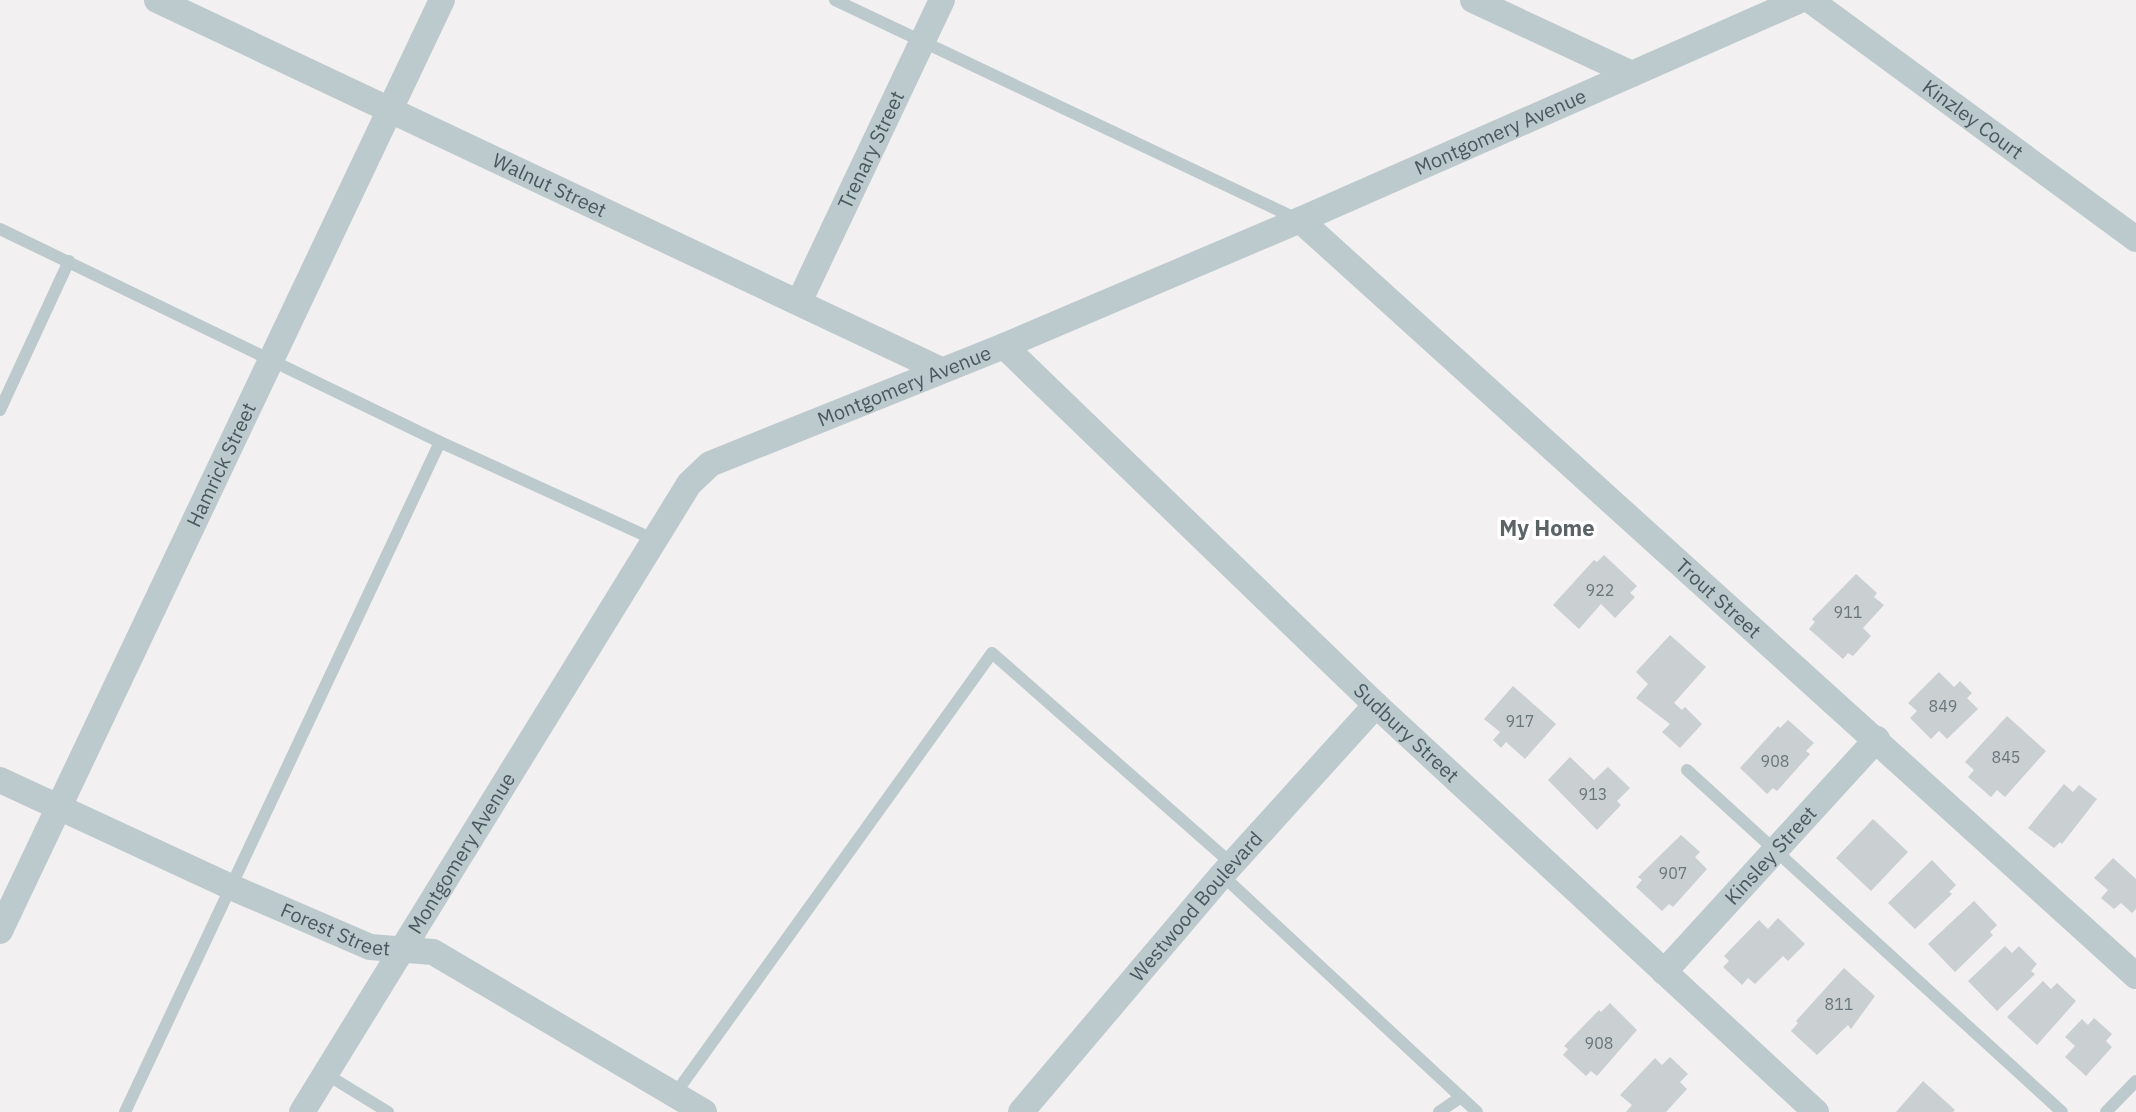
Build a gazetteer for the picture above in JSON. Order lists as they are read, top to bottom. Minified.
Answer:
{"streets":{"street":["Kinzley Court","Montgomery Avenue","Trenary Street","Walnut Street","Hamrick Street","Trout Street","Sudbury Street","Kinsley Street","Westwood Boulevard","Forest Street"]},"crossings":[["Montgomery Avenue","Walnut Street"],["Montgomery Avenue","Trout Street"],["Montgomery Avenue","Sudbury Street"],["Montgomery Avenue","Forest Street"],["Trenary Street","Walnut Street"],["Walnut Street","Hamrick Street"],["Hamrick Street","Forest Street"],["Trout Street","Kinsley Street"],["Sudbury Street","Kinsley Street"],["Sudbury Street","Westwood Boulevard"]],"districts":["My Home"],"house_numbers":["922","911","849","917","845","908","913","907","811","908"]}
